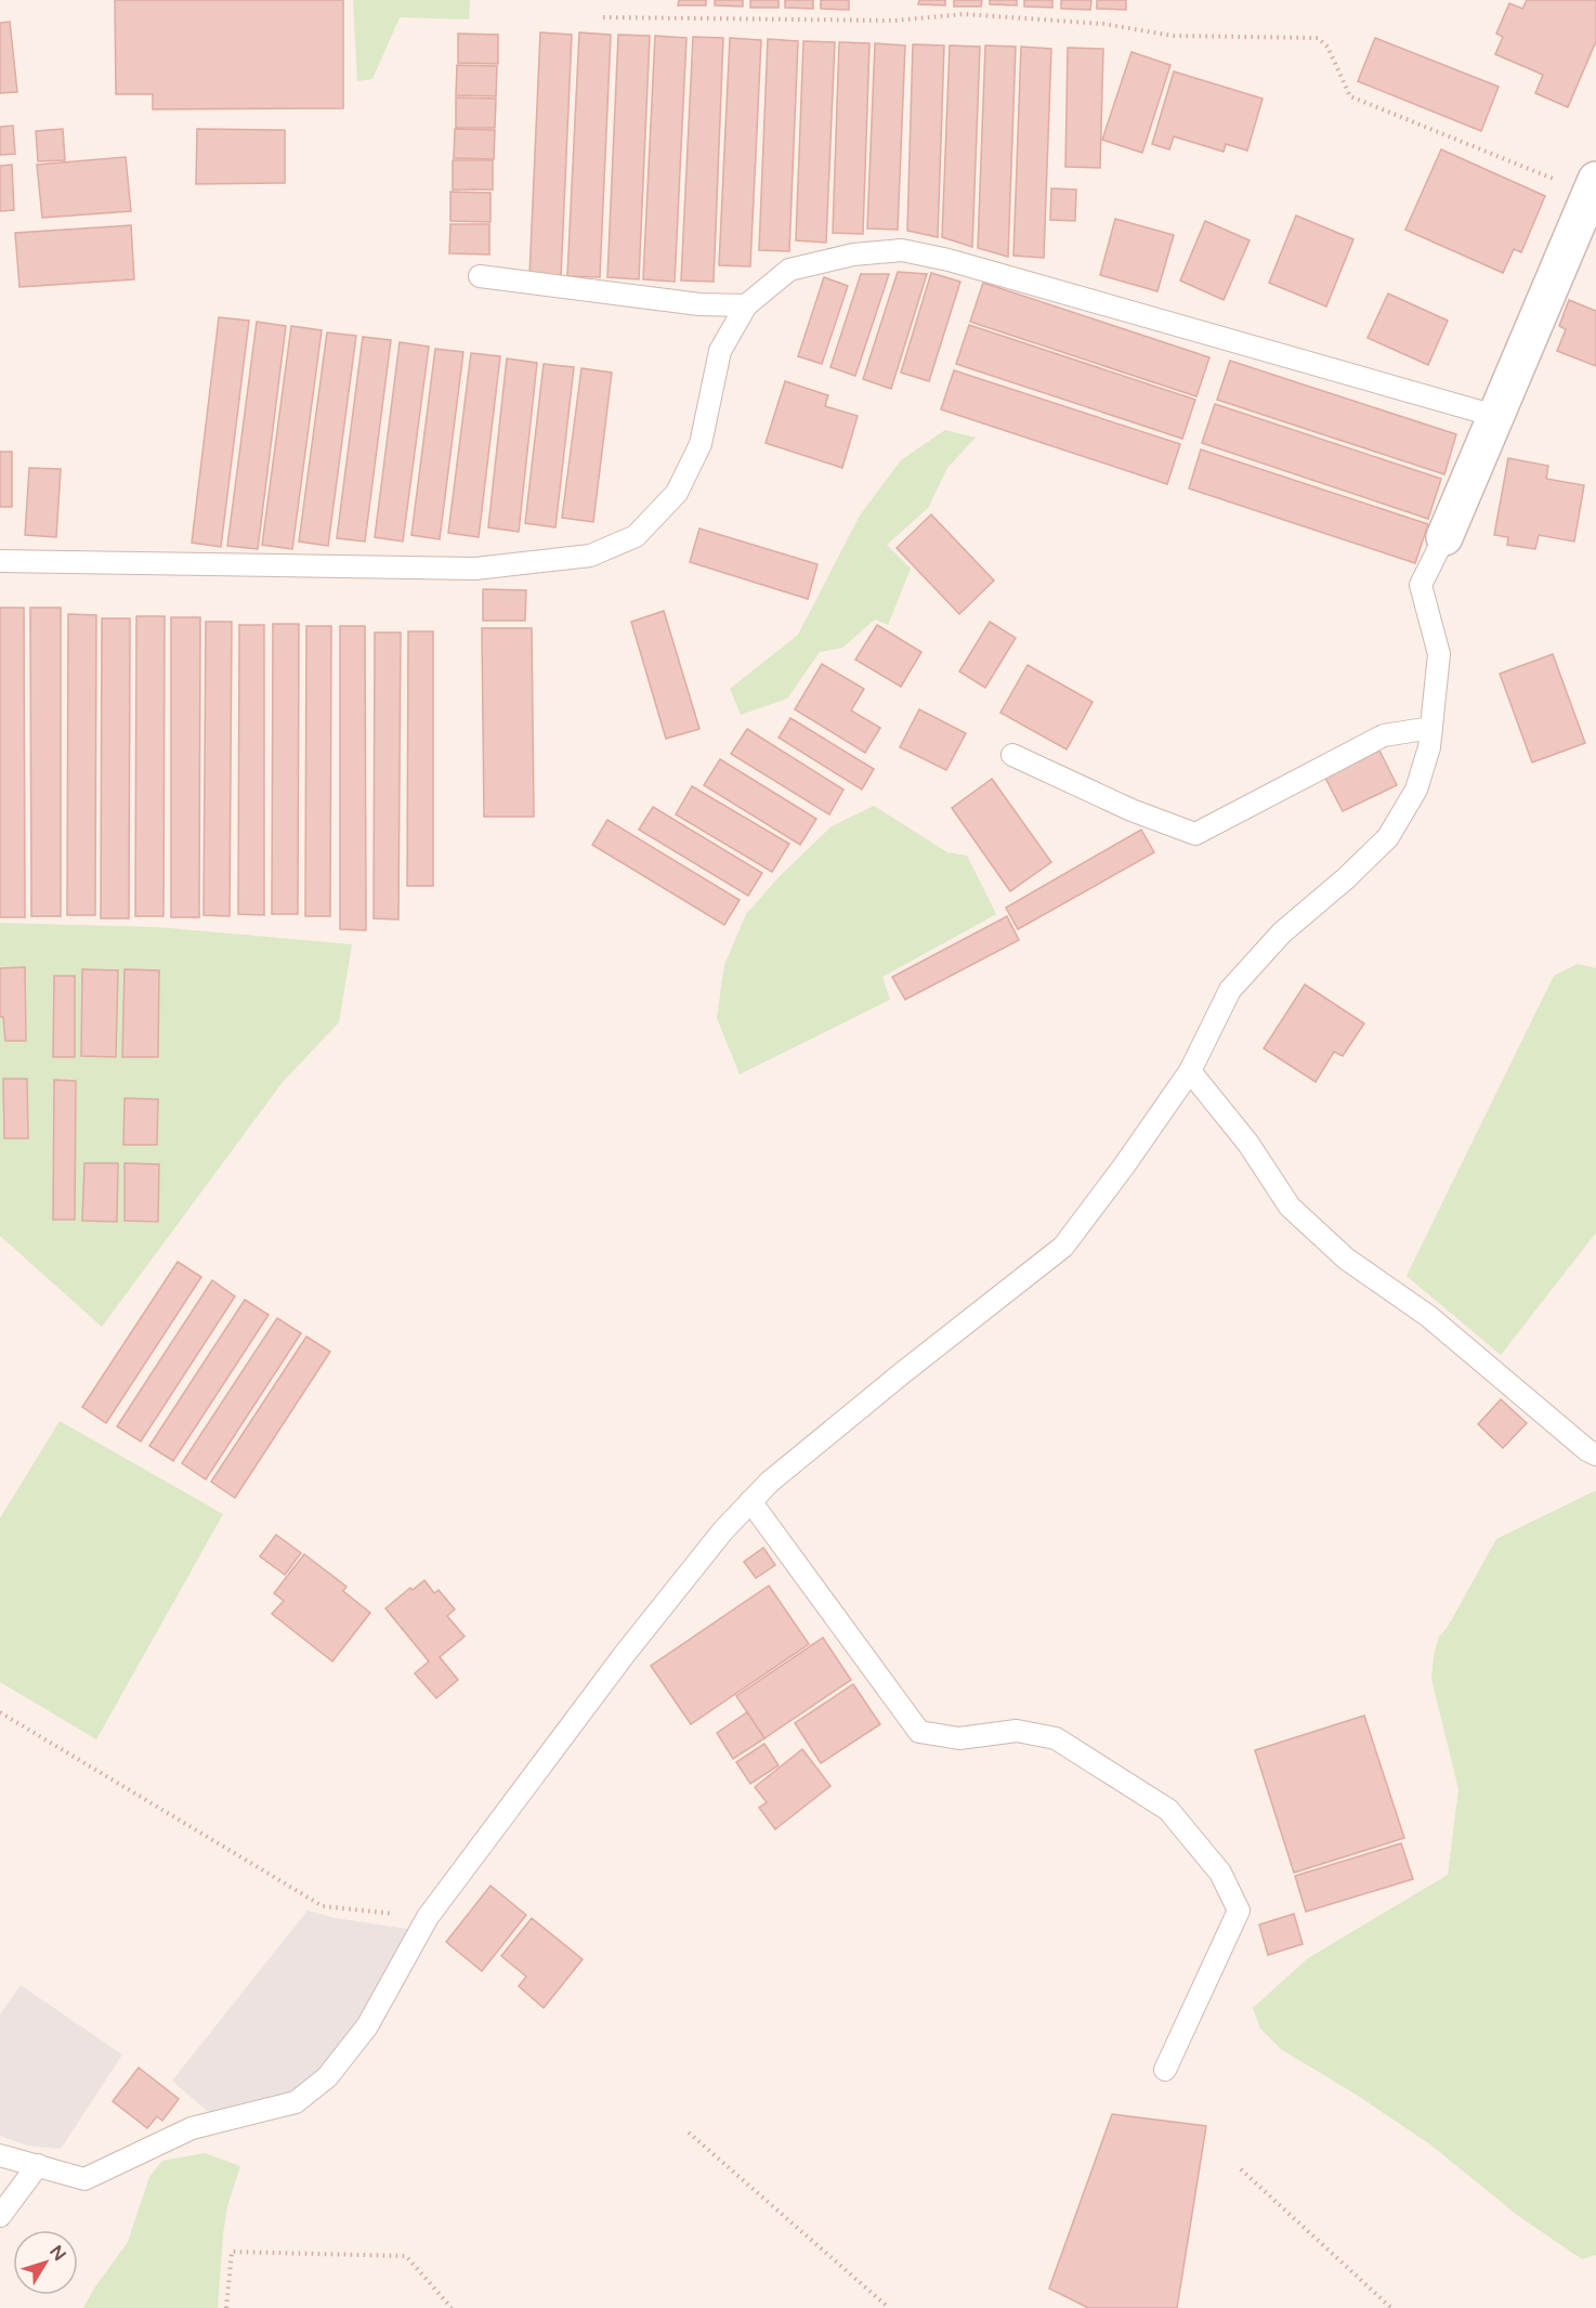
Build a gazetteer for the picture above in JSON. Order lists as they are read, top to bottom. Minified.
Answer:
{"north":"top right"}
